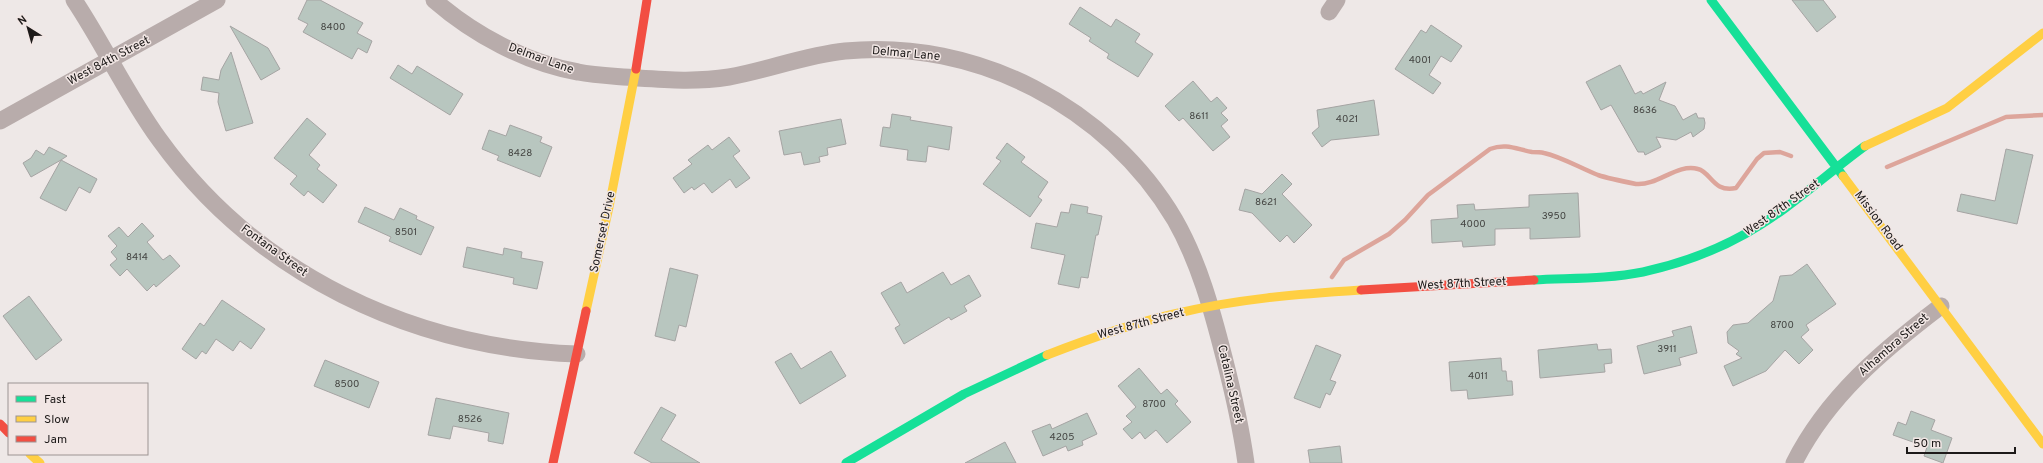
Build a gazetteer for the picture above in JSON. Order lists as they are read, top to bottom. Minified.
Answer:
{"streets":{"street":["Delmar Lane","West 84th Street","West 87th Street","Mission Road","Somerset Drive","Fontana Street","Alhambra Street","Catalina Street"]},"crossings":[["Delmar Lane","West 87th Street"],["Delmar Lane","Somerset Drive"],["Delmar Lane","Catalina Street"],["West 84th Street","Fontana Street"],["West 87th Street","Mission Road"],["West 87th Street","Catalina Street"],["Mission Road","Alhambra Street"],["Somerset Drive","Fontana Street"]],"house_numbers":["8400","4001","8636","8611","4021","8428","8621","3950","4000","8501","8414","8700","3911","4011","8500","8700","8526","4205"],"legend":["Fast","Slow","Jam"],"scale_bar":"50 m","north":"top left"}
